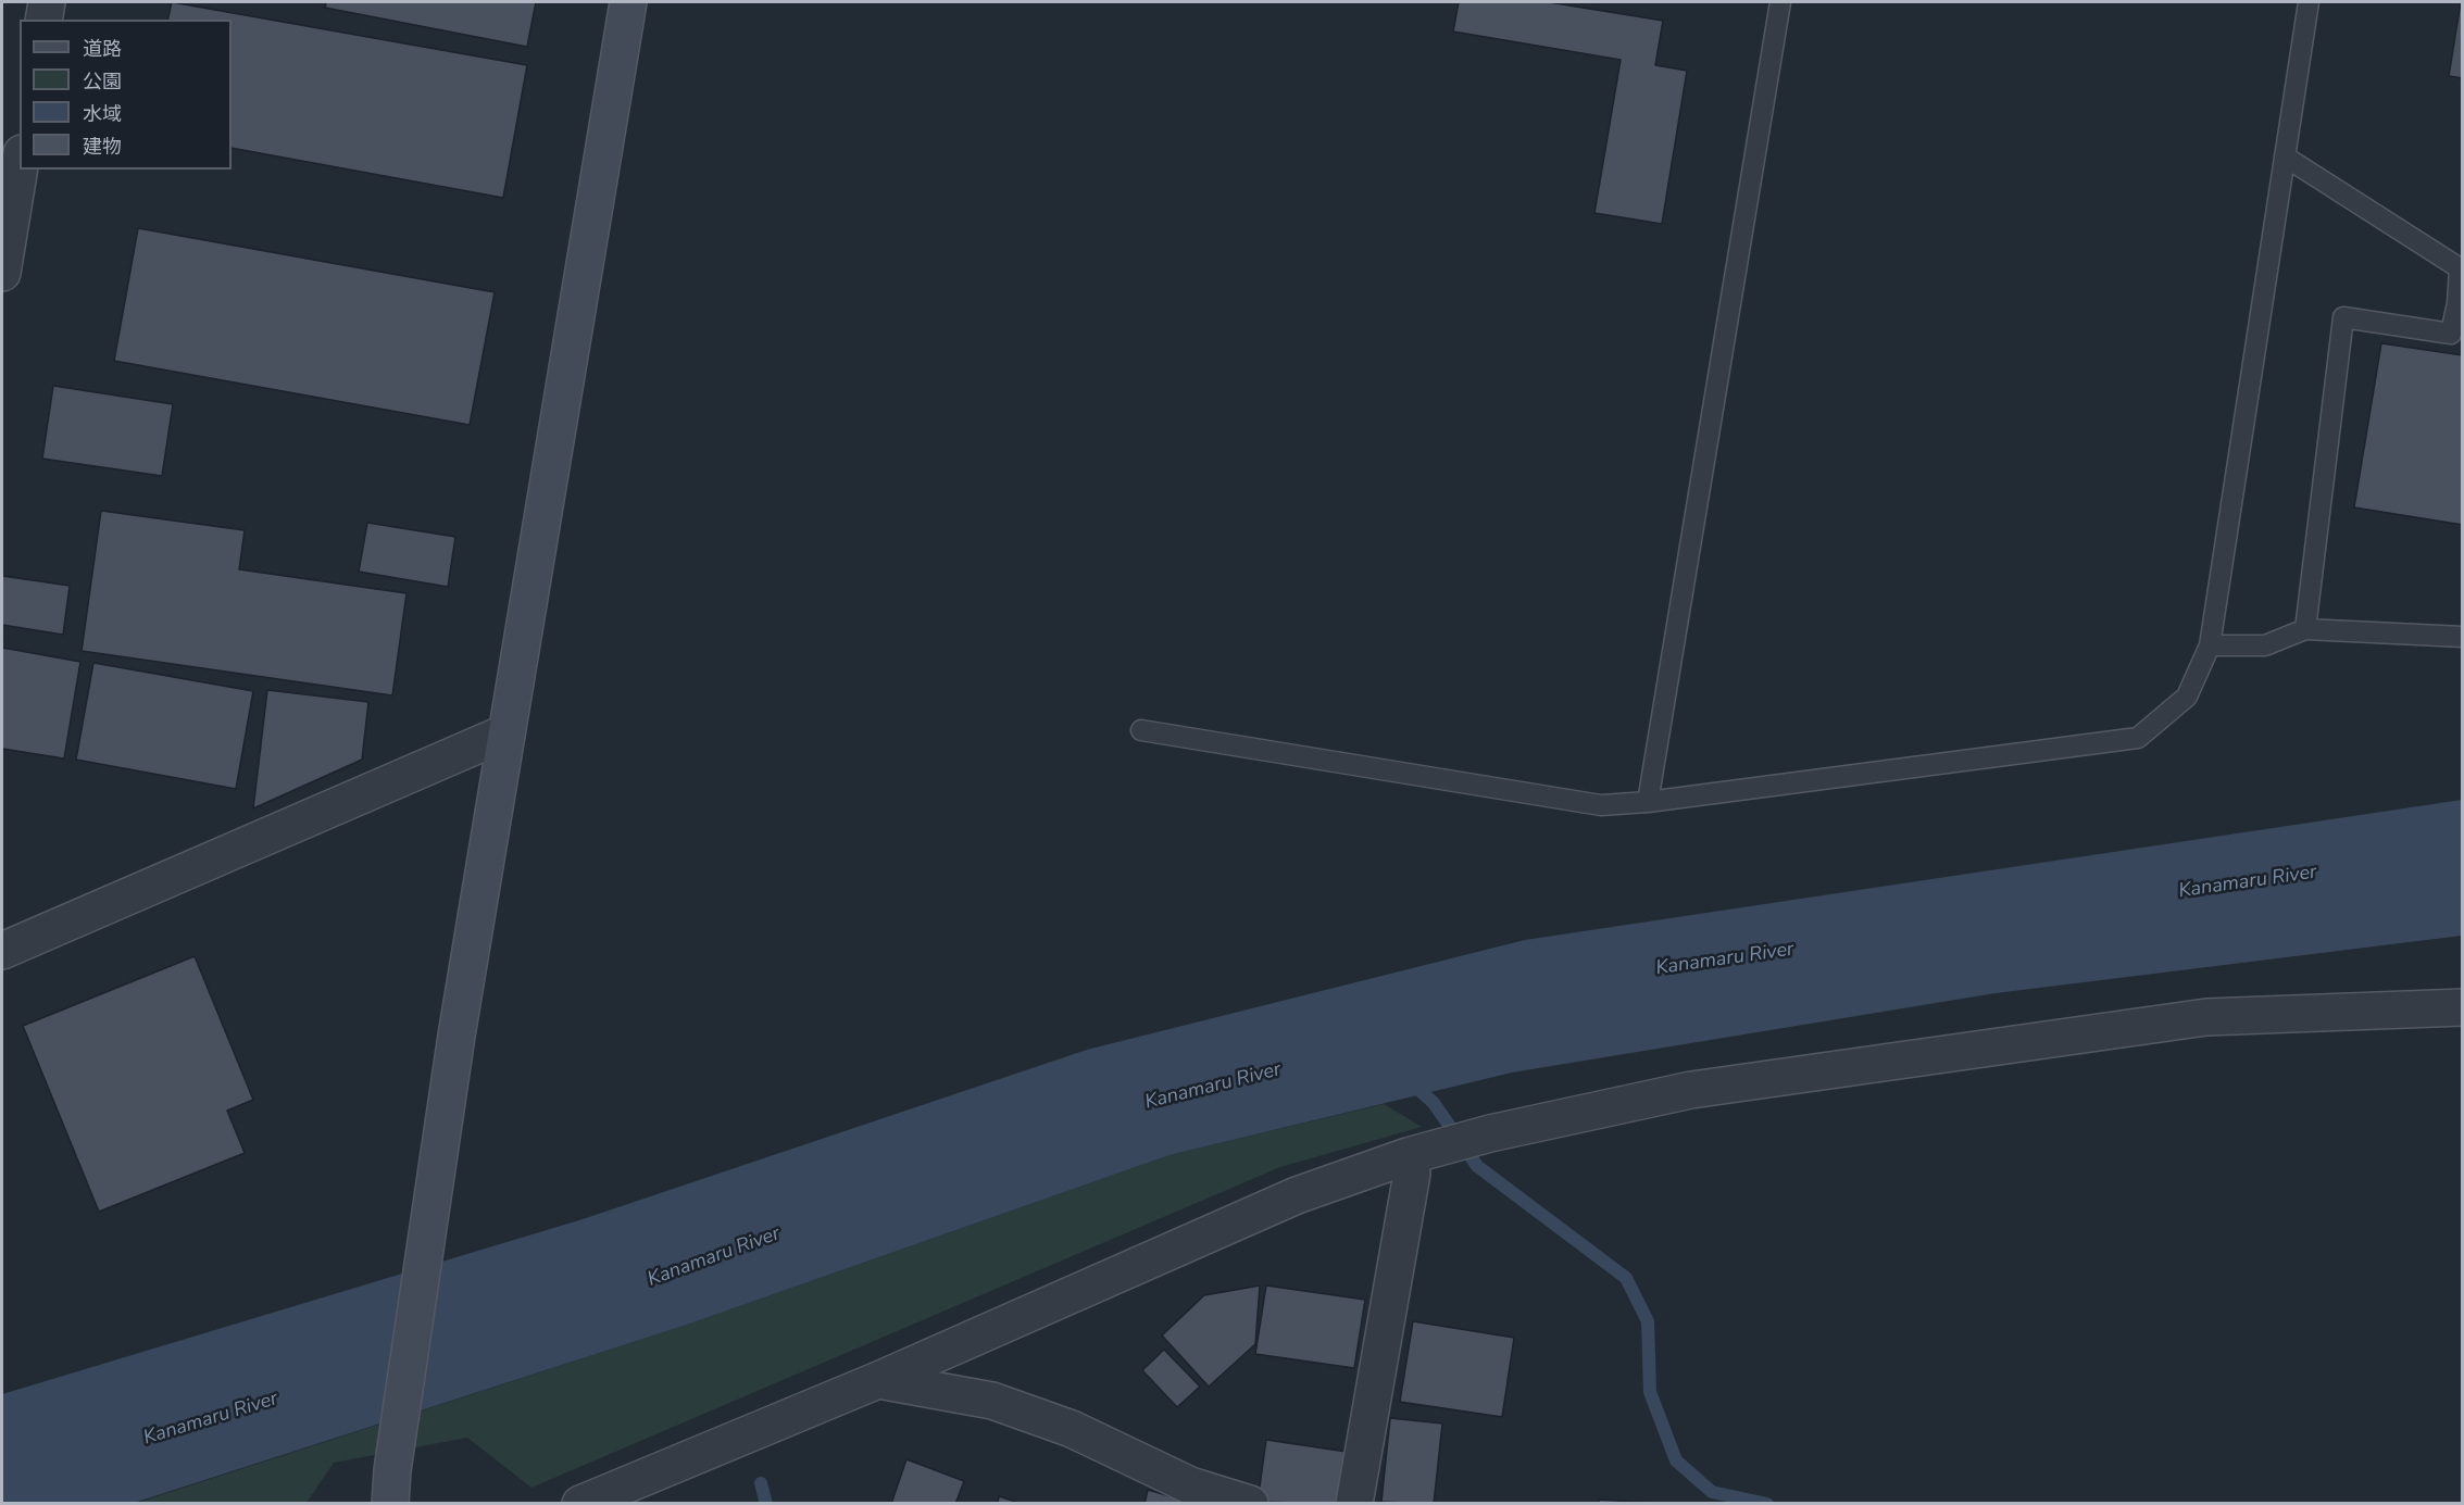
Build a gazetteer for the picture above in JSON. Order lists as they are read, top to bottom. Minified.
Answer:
{"water":["Kanamaru River"],"legend":["道路","公園","水域","建物"]}
